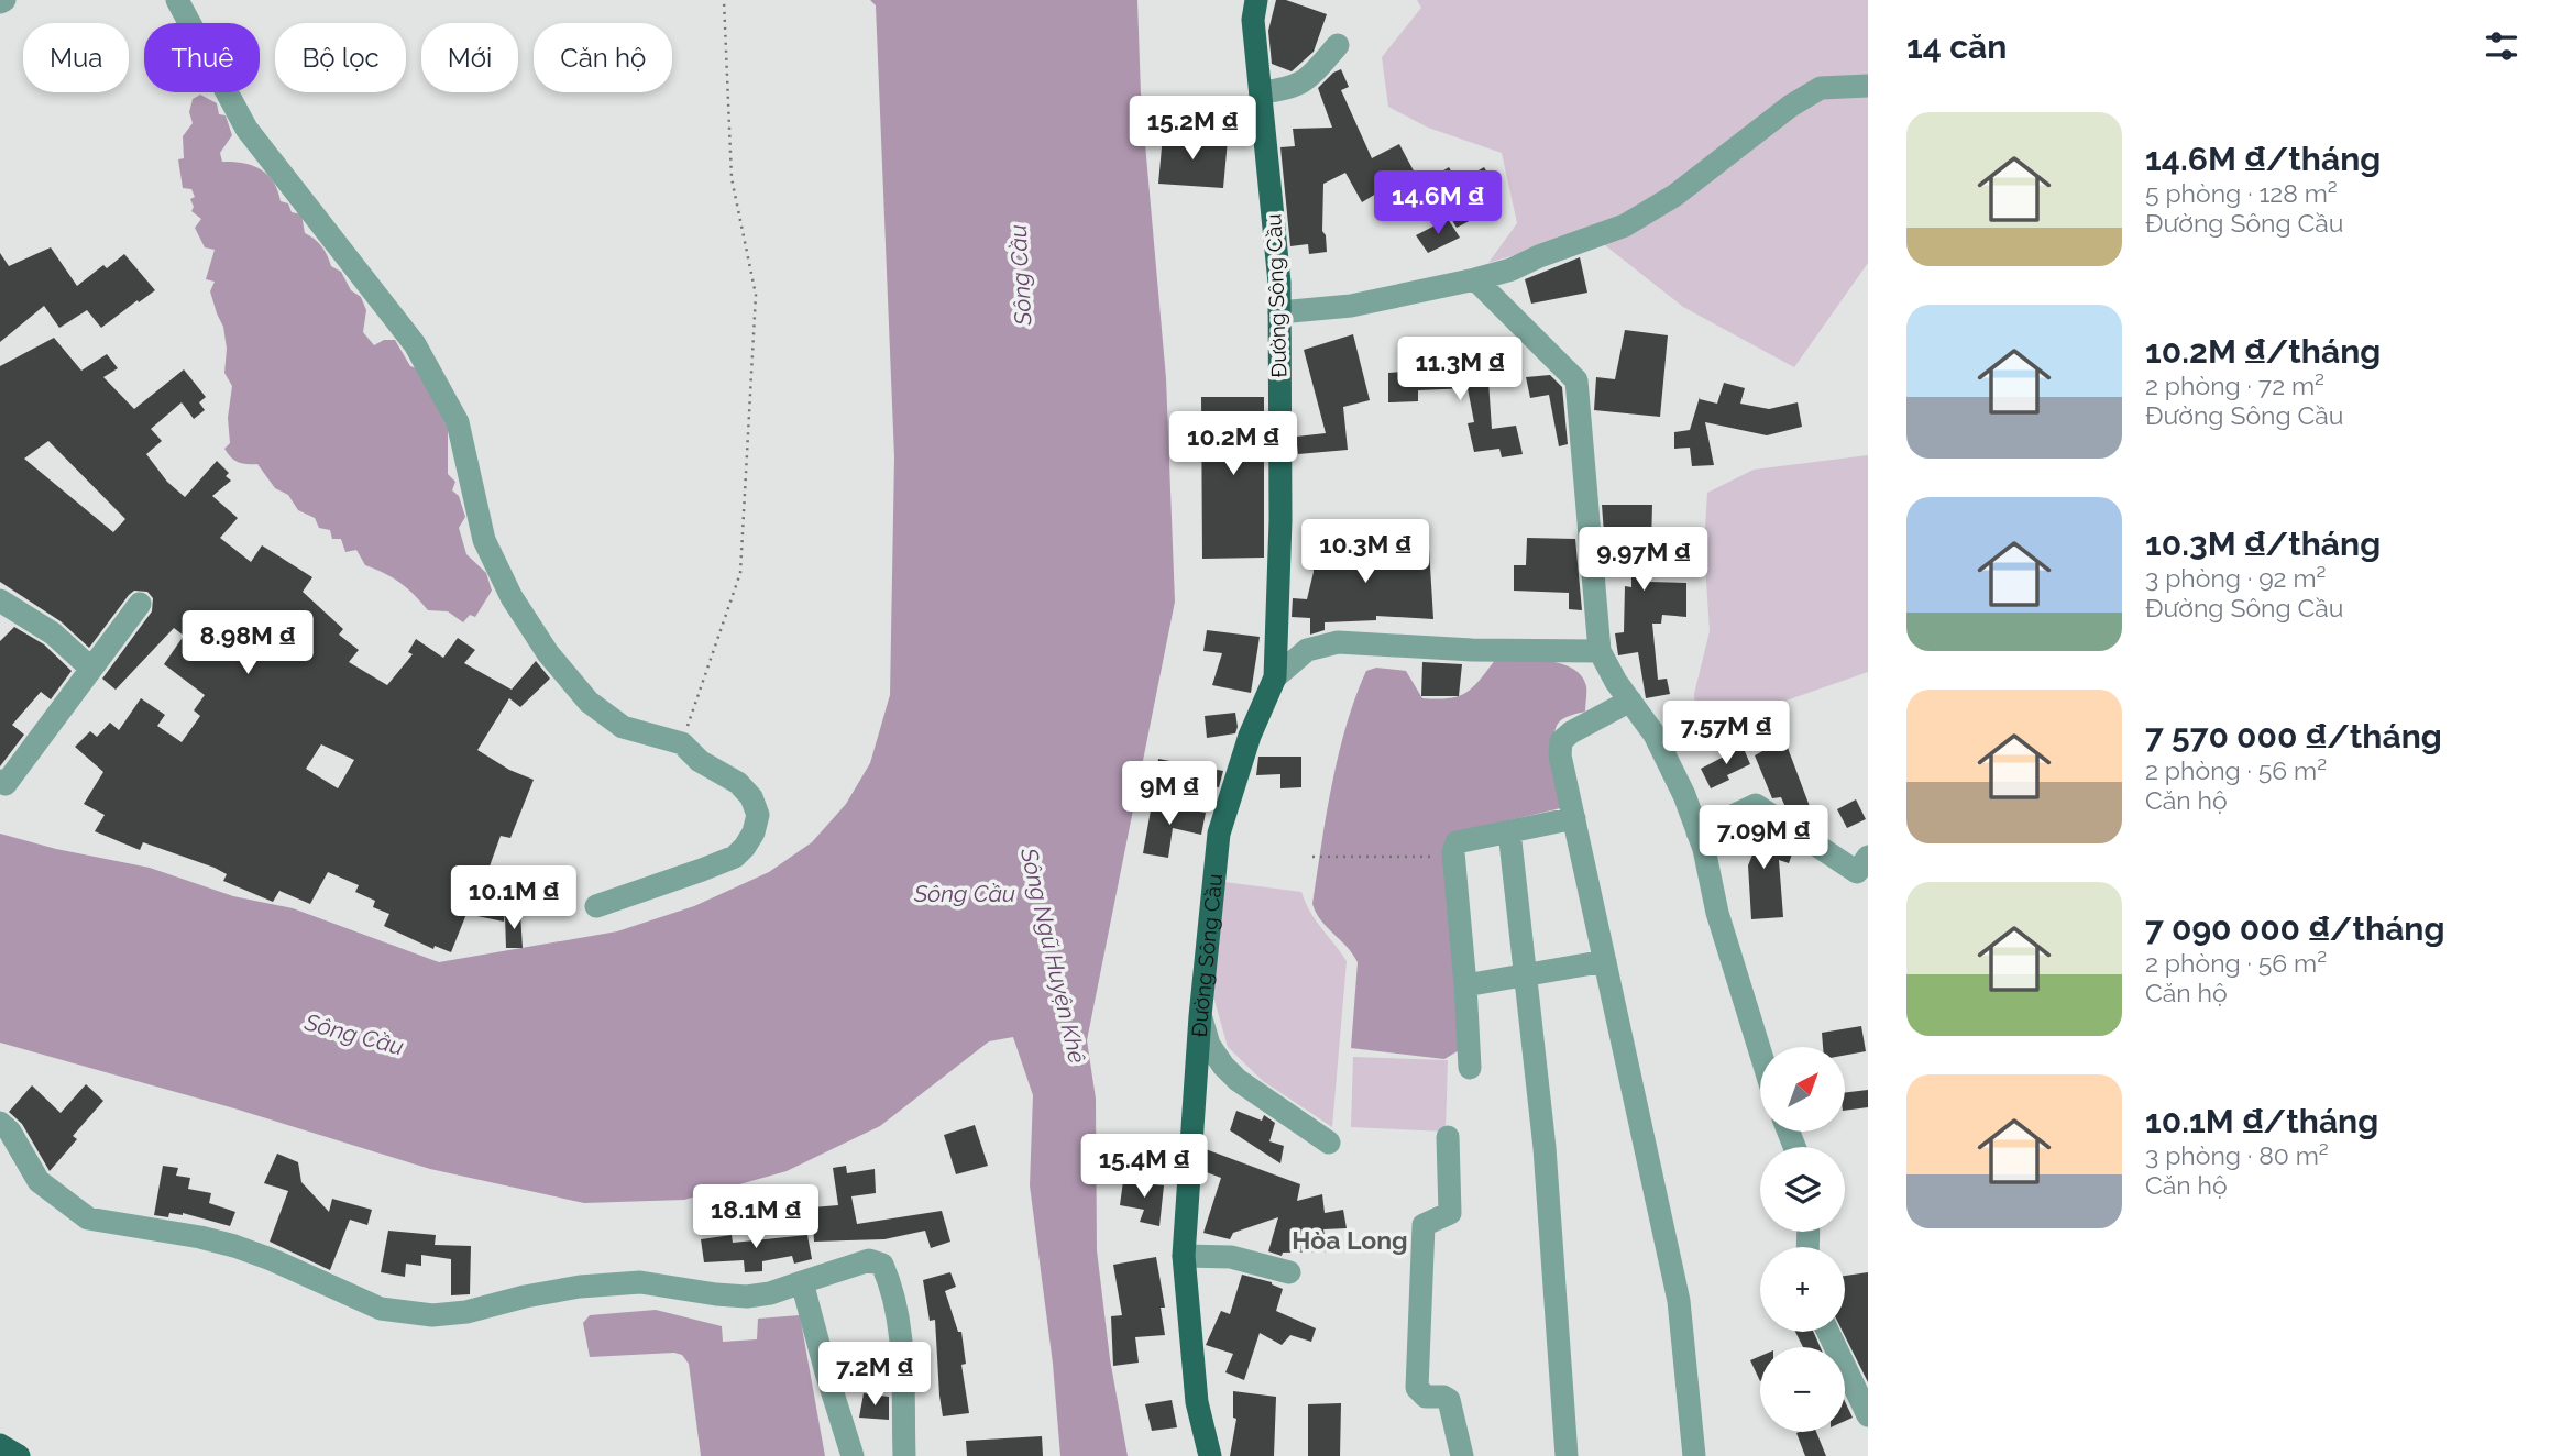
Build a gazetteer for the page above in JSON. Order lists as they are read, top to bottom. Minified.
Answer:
{"streets":{"main road":["Đường Sông Cầu"]},"districts":["Hòa Long"],"water":["Sông Cầu","Sông Ngũ Huyện Khê"],"north":"top right","page":{"heading":"14 căn","chip":["Mua","Thuê","Bộ lọc","Mới","Căn hộ"],"list":[{"name":"14.6M ₫/tháng","note":"5 phòng · 128 m² · Đường Sông Cầu"},{"name":"10.2M ₫/tháng","note":"2 phòng · 72 m² · Đường Sông Cầu"},{"name":"10.3M ₫/tháng","note":"3 phòng · 92 m² · Đường Sông Cầu"},{"name":"7 570 000 ₫/tháng","note":"2 phòng · 56 m² · Căn hộ"},{"name":"7 090 000 ₫/tháng","note":"2 phòng · 56 m² · Căn hộ"},{"name":"10.1M ₫/tháng","note":"3 phòng · 80 m² · Căn hộ"}],"price":["15.2M ₫","14.6M ₫","11.3M ₫","10.2M ₫","10.3M ₫","9.97M ₫","8.98M ₫","7.57M ₫","9M ₫","7.09M ₫","10.1M ₫","15.4M ₫","18.1M ₫","7.2M ₫"],"map_buttons":["+","−"]}}
